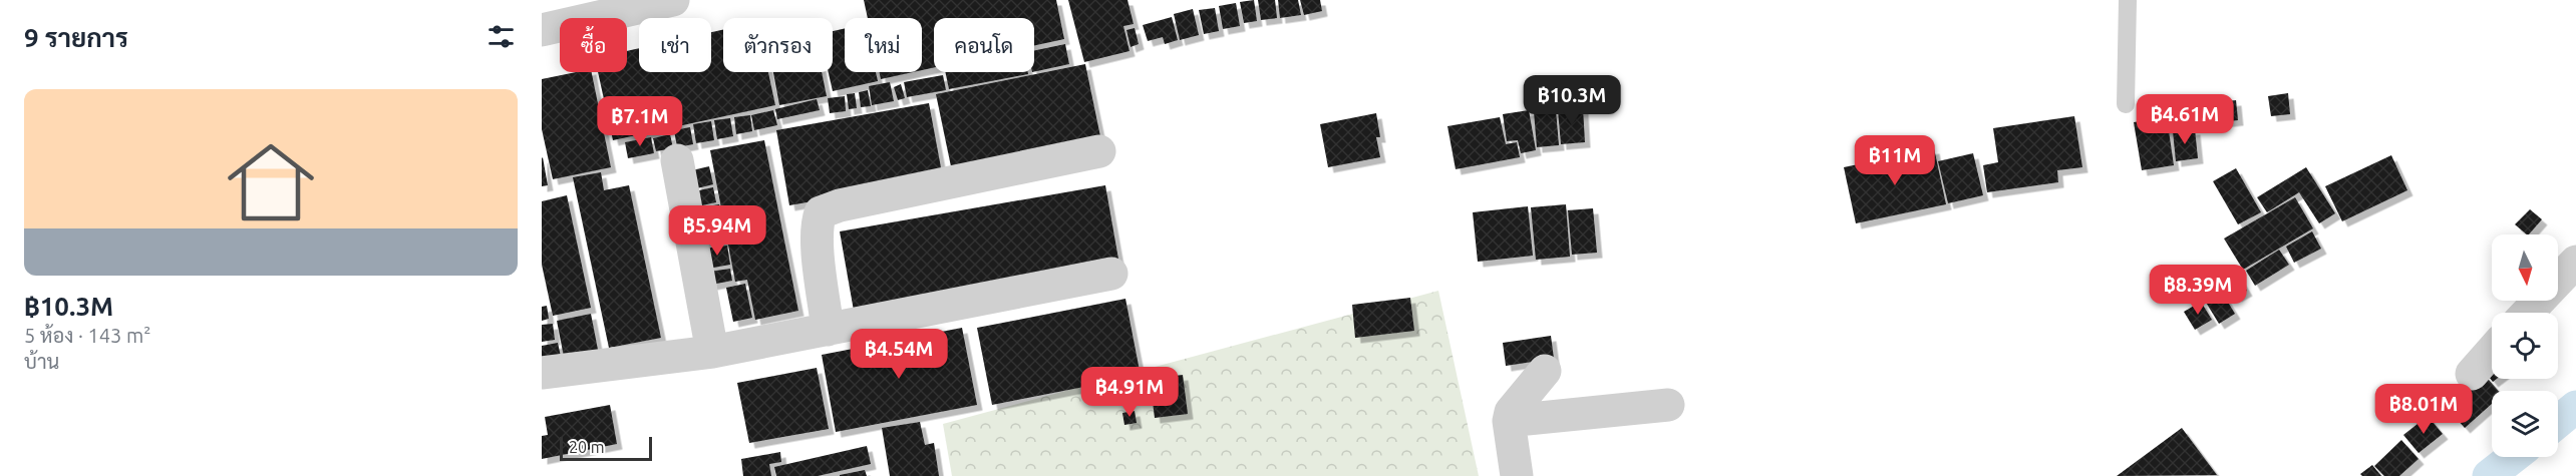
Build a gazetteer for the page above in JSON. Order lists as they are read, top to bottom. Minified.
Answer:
{"scale_bar":"20 m","north":"bottom","page":{"heading":"9 รายการ","chip":["ซื้อ","เช่า","ตัวกรอง","ใหม่","คอนโด"],"list":[{"name":"฿10.3M","note":"5 ห้อง · 143 m² · บ้าน"}],"price":["฿10.3M","฿4.61M","฿7.1M","฿11M","฿5.94M","฿8.39M","฿4.54M","฿4.91M","฿8.01M"],"scale":"20 m"}}
